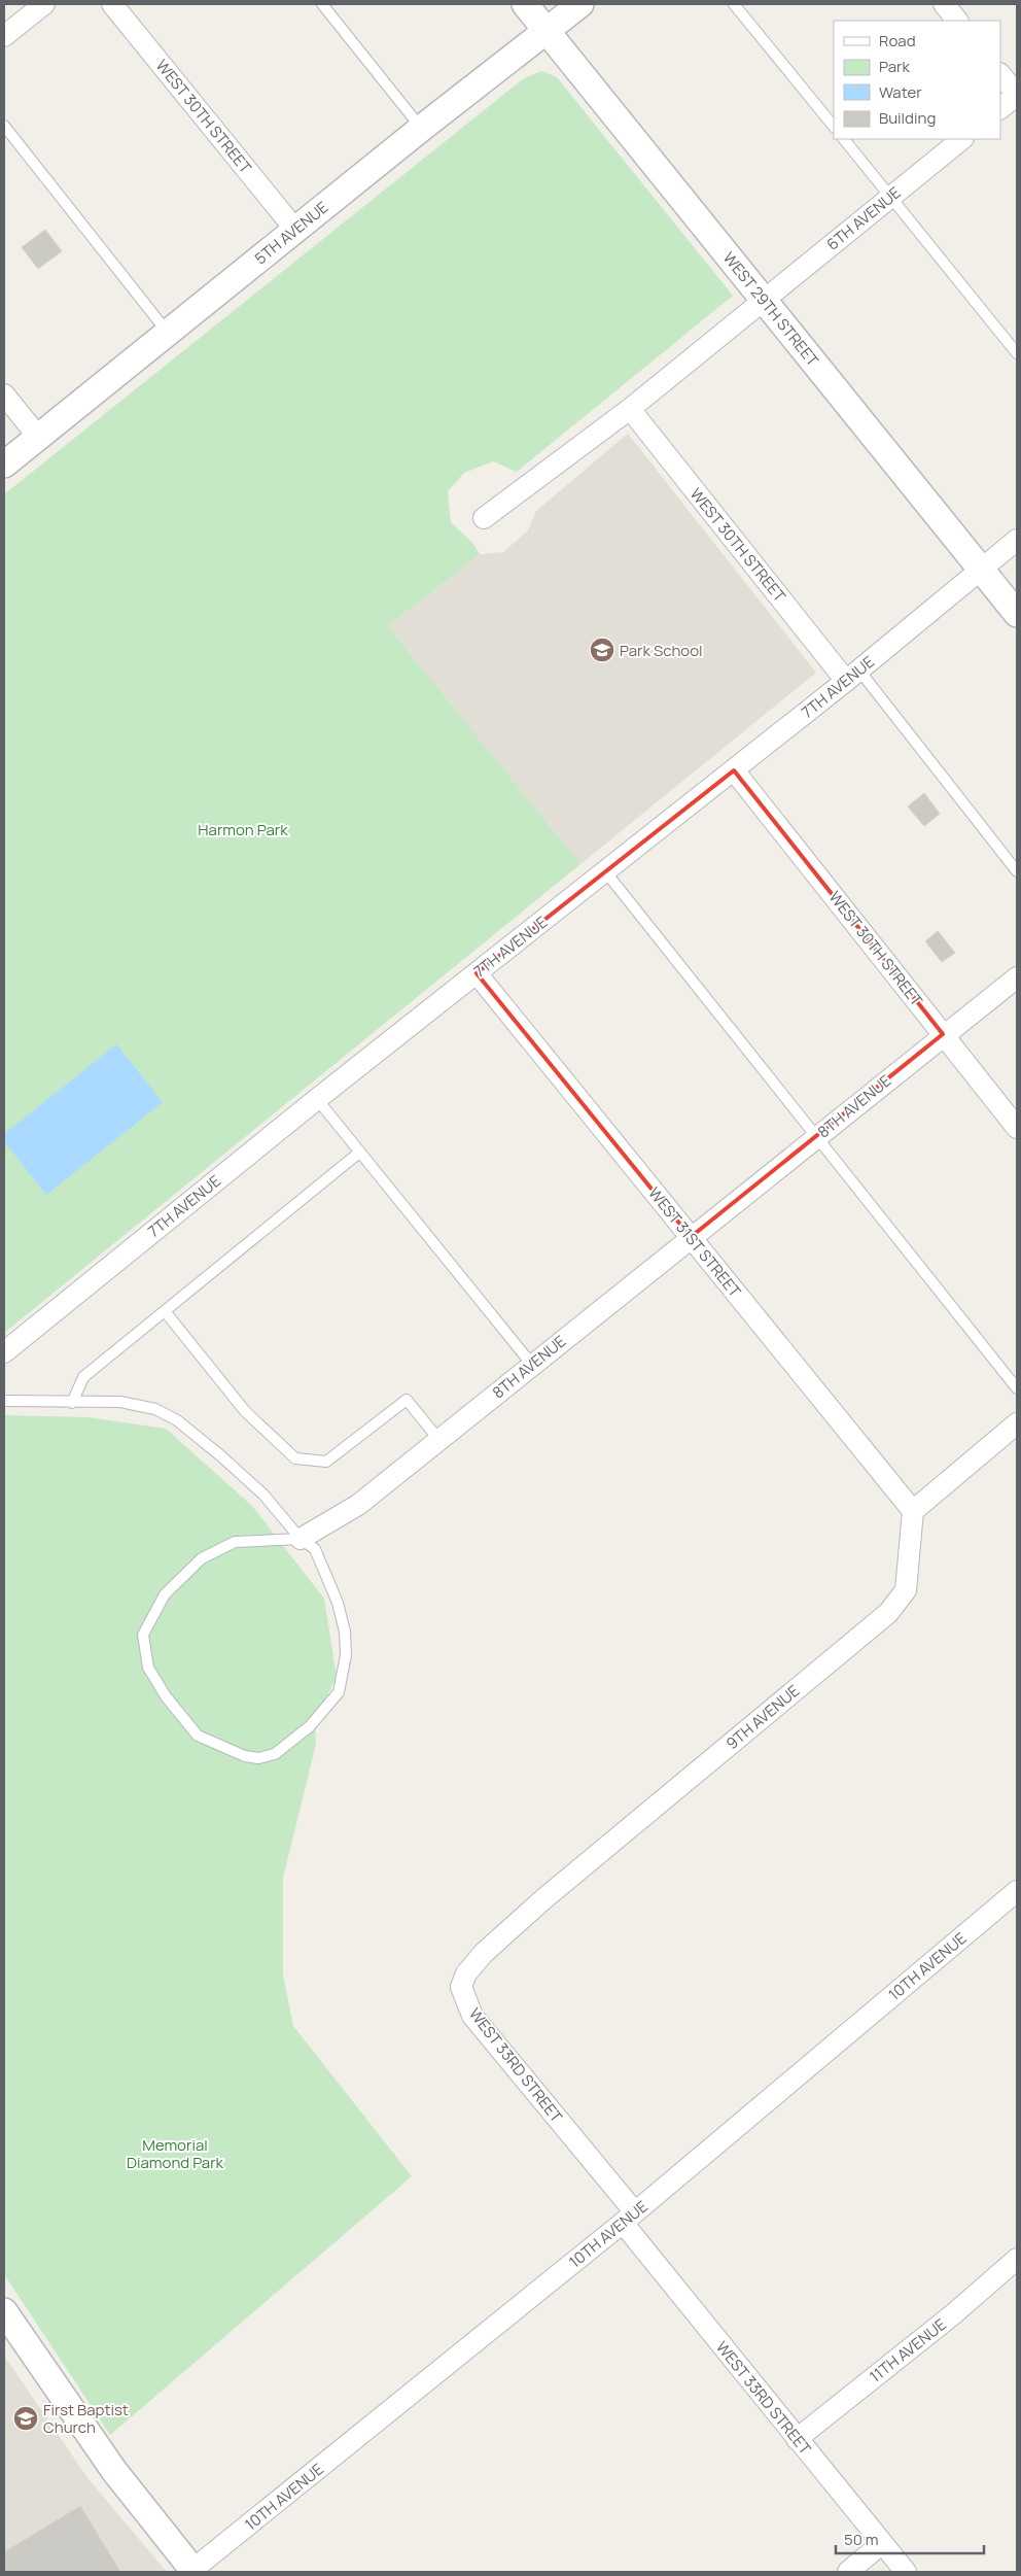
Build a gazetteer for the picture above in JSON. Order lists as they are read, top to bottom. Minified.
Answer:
{"streets":{"street":["WEST 30TH STREET","6TH AVENUE","5TH AVENUE","WEST 29TH STREET","7TH AVENUE","8TH AVENUE","WEST 31ST STREET","9TH AVENUE","10TH AVENUE","WEST 33RD STREET","11TH AVENUE"]},"crossings":[["WEST 30TH STREET","6TH AVENUE"],["WEST 30TH STREET","5TH AVENUE"],["WEST 30TH STREET","7TH AVENUE"],["WEST 30TH STREET","8TH AVENUE"],["6TH AVENUE","WEST 29TH STREET"],["5TH AVENUE","WEST 29TH STREET"],["WEST 29TH STREET","7TH AVENUE"],["7TH AVENUE","WEST 31ST STREET"],["8TH AVENUE","WEST 31ST STREET"],["WEST 31ST STREET","9TH AVENUE"],["9TH AVENUE","WEST 33RD STREET"],["10TH AVENUE","WEST 33RD STREET"],["WEST 33RD STREET","11TH AVENUE"]],"parks":["Harmon Park","Memorial Diamond Park"],"places":{"school or university":["Park School","First Baptist Church"]},"legend":["Road","Park","Water","Building"],"scale_bar":"50 m"}
